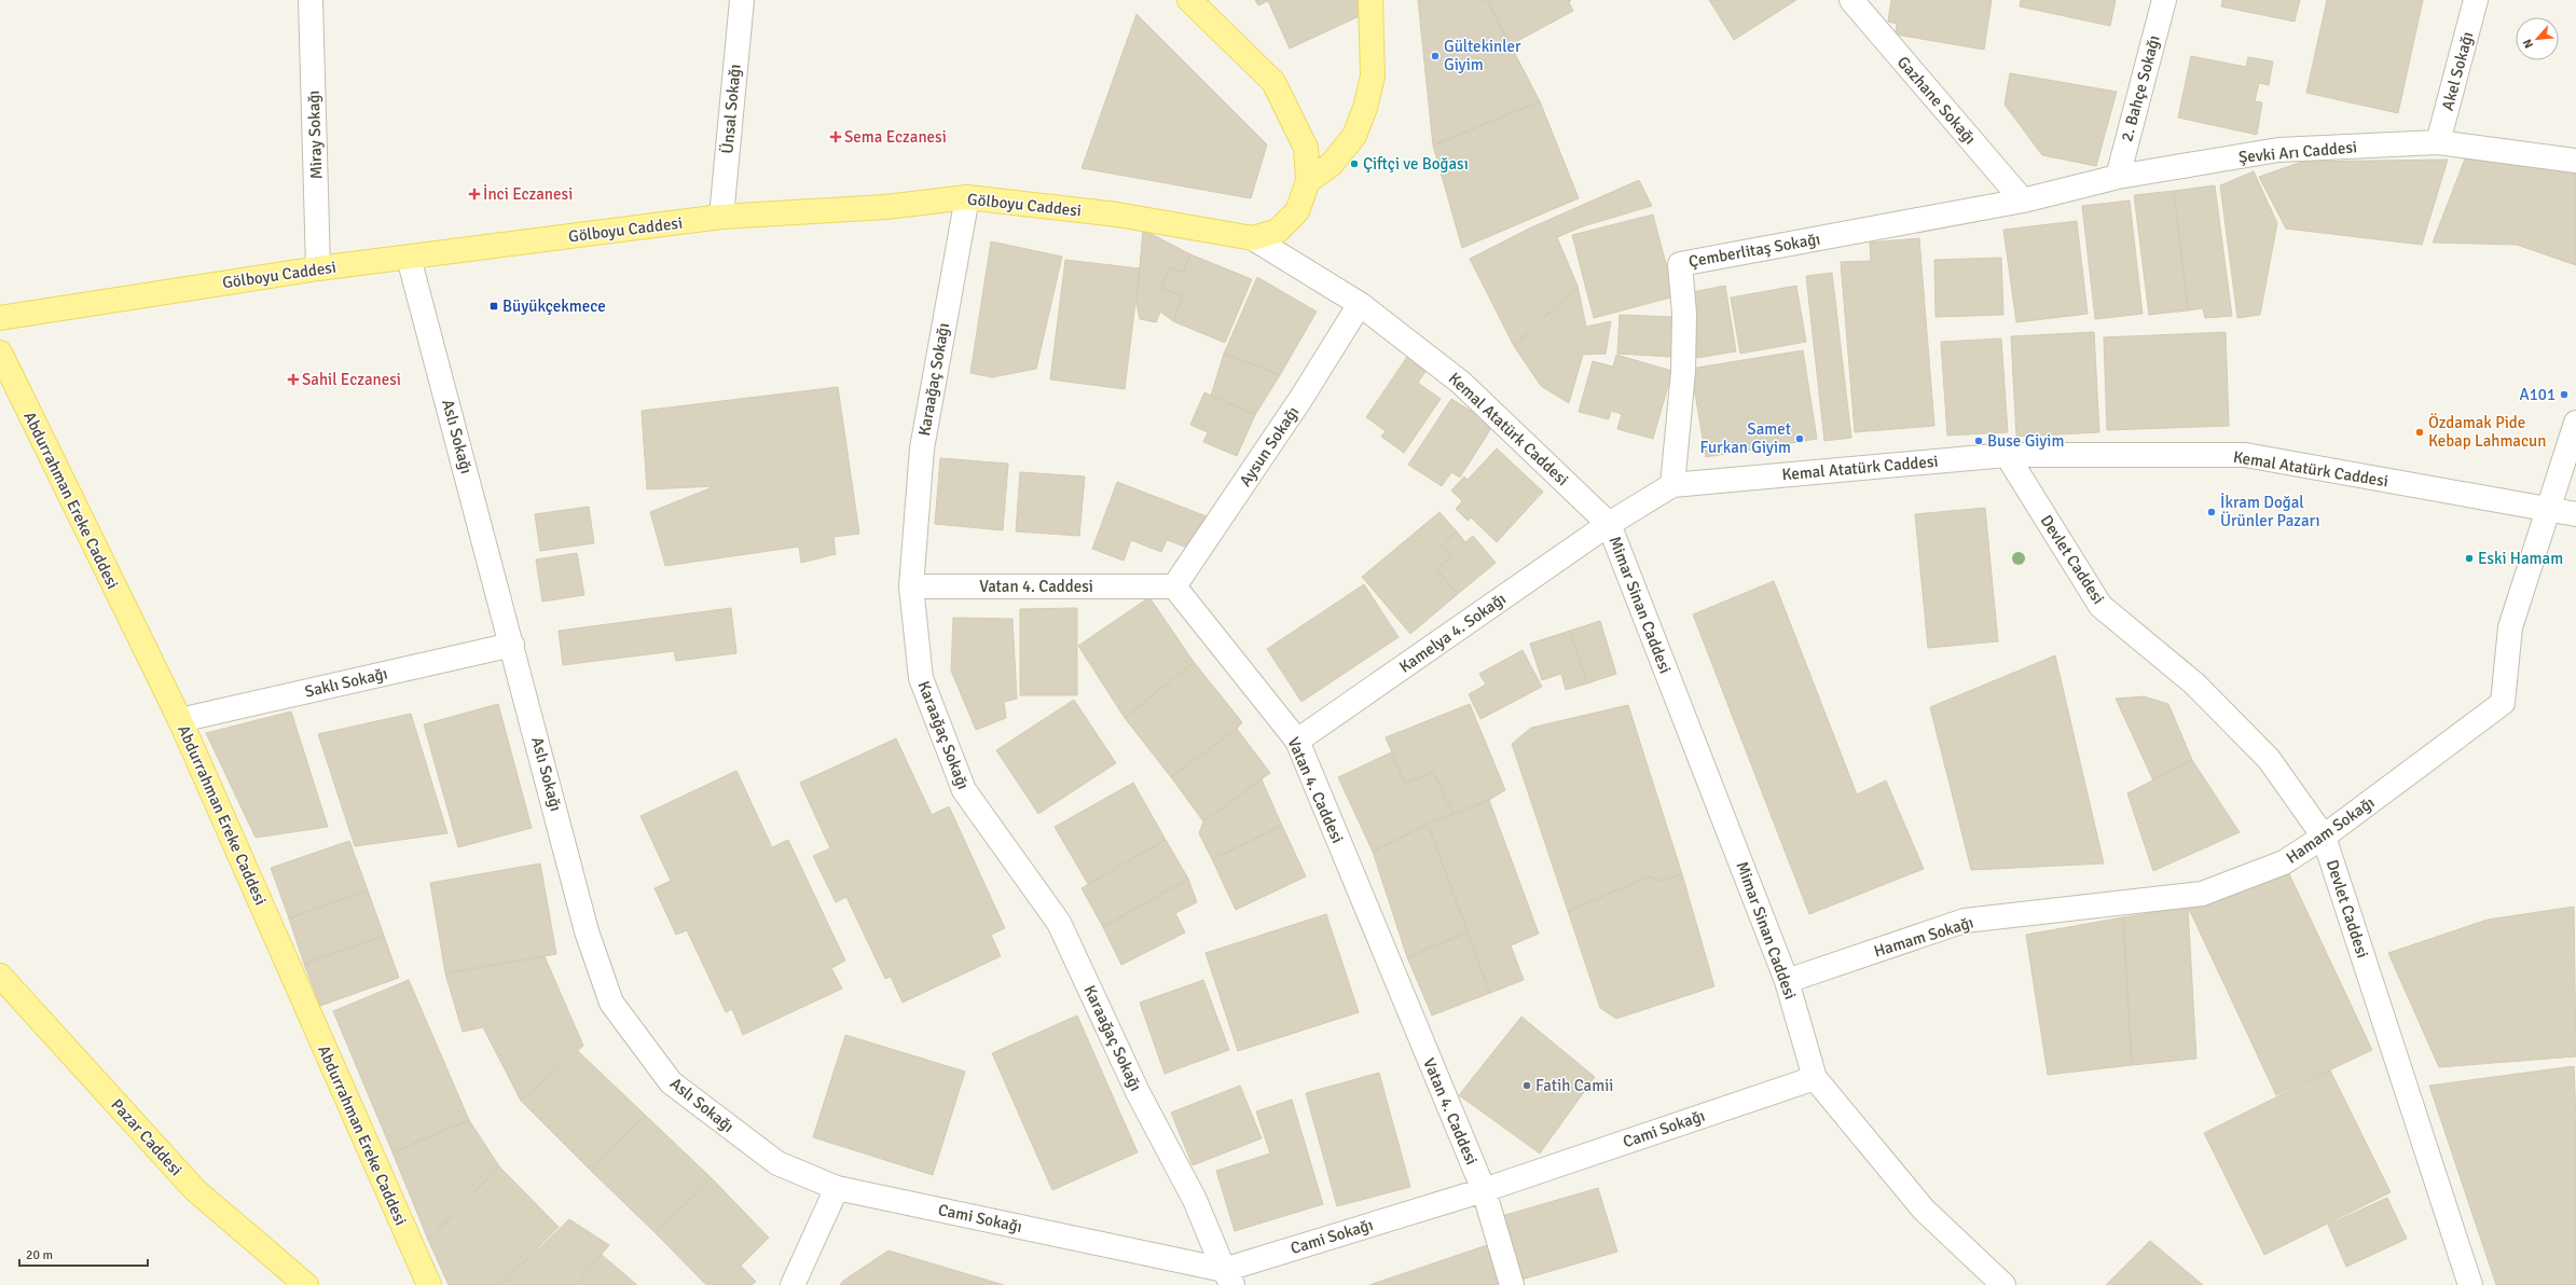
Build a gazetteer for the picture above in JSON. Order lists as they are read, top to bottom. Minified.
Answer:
{"streets":{"main road":["Gölboyu Caddesi","Abdurrahman Ereke Caddesi","Pazar Caddesi"],"street":["Akel Sokağı","2. Bahçe Sokağı","Gazhane Sokağı","Ünsal Sokağı","Miray Sokağı","Şevki Arı Caddesi","Çemberlitaş Sokağı","Karaağaç Sokağı","Kemal Atatürk Caddesi","Aslı Sokağı","Aysun Sokağı","Devlet Caddesi","Vatan 4. Caddesi","Mimar Sinan Caddesi","Kamelya 4. Sokağı","Saklı Sokağı","Hamam Sokağı","Cami Sokağı"]},"crossings":[["Akel Sokağı","Şevki Arı Caddesi"],["2. Bahçe Sokağı","Şevki Arı Caddesi"],["Gazhane Sokağı","Şevki Arı Caddesi"],["Gazhane Sokağı","Çemberlitaş Sokağı"],["Ünsal Sokağı","Gölboyu Caddesi"],["Miray Sokağı","Gölboyu Caddesi"],["Şevki Arı Caddesi","Çemberlitaş Sokağı"],["Gölboyu Caddesi","Karaağaç Sokağı"],["Gölboyu Caddesi","Kemal Atatürk Caddesi"],["Gölboyu Caddesi","Aslı Sokağı"],["Çemberlitaş Sokağı","Kemal Atatürk Caddesi"],["Karaağaç Sokağı","Vatan 4. Caddesi"],["Karaağaç Sokağı","Cami Sokağı"],["Kemal Atatürk Caddesi","Aysun Sokağı"],["Kemal Atatürk Caddesi","Devlet Caddesi"],["Kemal Atatürk Caddesi","Mimar Sinan Caddesi"],["Kemal Atatürk Caddesi","Kamelya 4. Sokağı"],["Kemal Atatürk Caddesi","Hamam Sokağı"],["Aslı Sokağı","Saklı Sokağı"],["Aslı Sokağı","Cami Sokağı"],["Aysun Sokağı","Vatan 4. Caddesi"],["Abdurrahman Ereke Caddesi","Saklı Sokağı"],["Devlet Caddesi","Hamam Sokağı"],["Vatan 4. Caddesi","Kamelya 4. Sokağı"],["Vatan 4. Caddesi","Cami Sokağı"],["Mimar Sinan Caddesi","Kamelya 4. Sokağı"],["Mimar Sinan Caddesi","Hamam Sokağı"],["Mimar Sinan Caddesi","Cami Sokağı"]],"places":{"other":["Gültekinler Giyim","Çiftçi ve Boğası","A101","Özdamak Pide Kebap Lahmacun","Samet Furkan Giyim","Buse Giyim","İkram Doğal Ürünler Pazarı","Eski Hamam","Fatih Camii"],"health":["Sema Eczanesi","İnci Eczanesi","Sahil Eczanesi"],"transit":["Büyükçekmece"]},"scale_bar":"20 m","north":"bottom left"}
